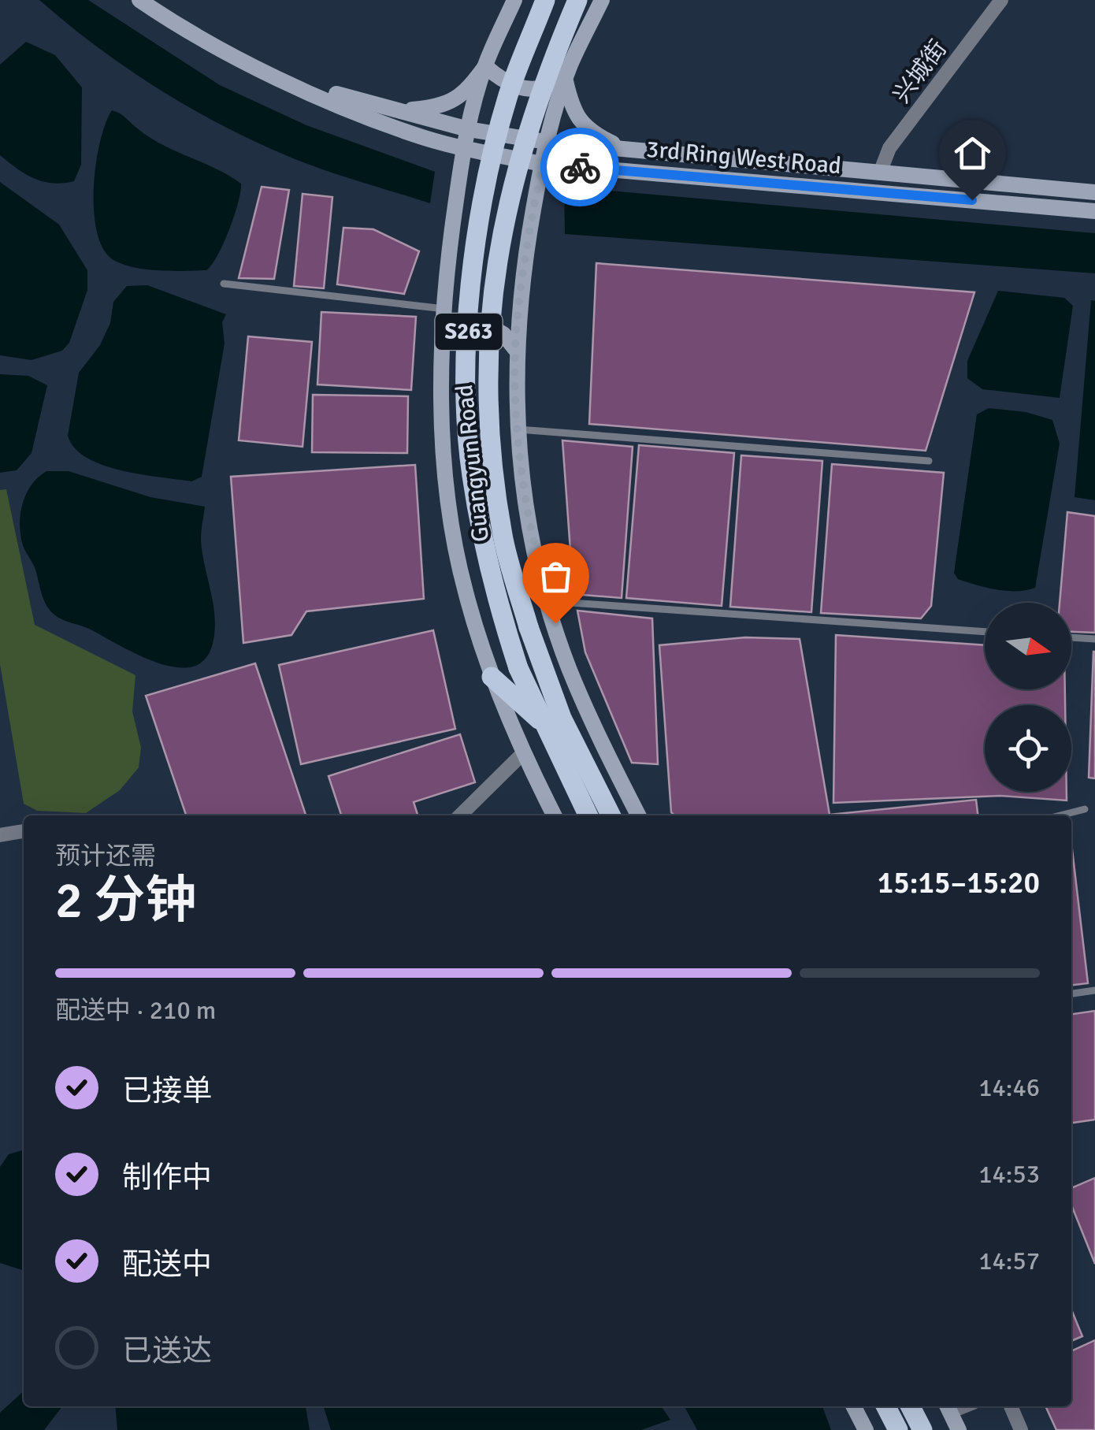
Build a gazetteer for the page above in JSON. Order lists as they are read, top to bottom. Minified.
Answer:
{"streets":{"main road":["3rd Ring West Road","S263","Guangyun Road"],"street":["兴城街"]},"crossings":[["兴城街","3rd Ring West Road"],["3rd Ring West Road","S263"],["3rd Ring West Road","Guangyun Road"]],"north":"right","page":{"heading":["2 分钟","预计还需","15:15–15:20"],"bar":"配送中 · 210 m","list":[["已接单","14:46"],["制作中","14:53"],["配送中","14:57"],"已送达"]}}
